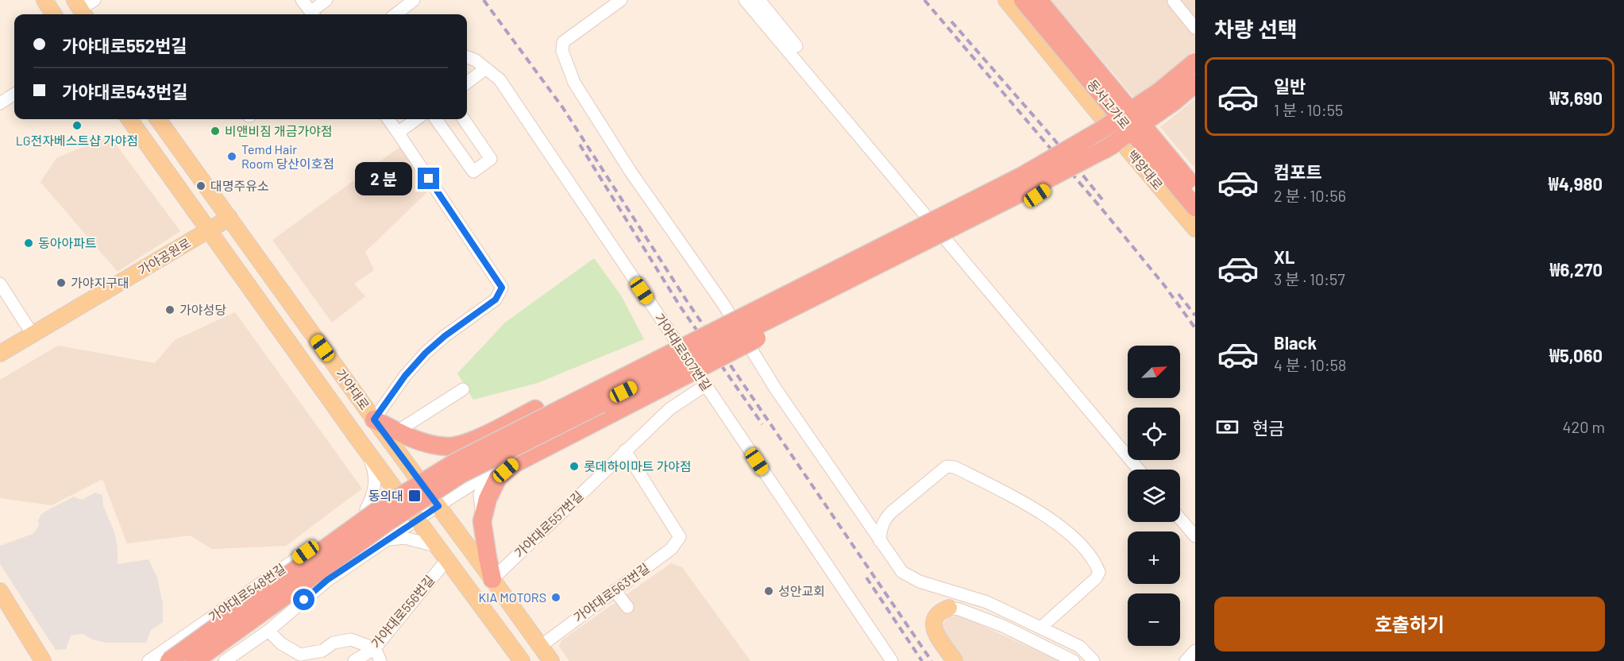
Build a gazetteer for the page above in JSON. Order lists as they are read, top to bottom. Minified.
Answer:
{"streets":{"highway":["동서고가로"],"main road":["백양대로","가야공원로","가야대로"],"street":["가야대로507번길","가야대로557번길","가야대로548번길","가야대로563번길","가야대로556번길"]},"crossings":[["가야공원로","가야대로"],["가야대로507번길","가야대로557번길"],["가야대로","가야대로557번길"],["가야대로","가야대로548번길"],["가야대로","가야대로563번길"],["가야대로","가야대로556번길"],["가야대로557번길","가야대로563번길"]],"places":{"other":["LG전자베스트샵 가야점","비앤비짐 개금가야점","Temd Hair Room 당산이호점","대명주유소","동아아파트","가야지구대","가야성당","롯데하이마트 가야점","성안교회","KIA MOTORS"],"transit":["동의대"]},"north":"top right","page":{"heading":"차량 선택","banner":["가야대로552번길","가야대로543번길"],"list":[{"name":"일반","note":"1 분 · 10:55","value":"₩3,690"},{"name":"컴포트","note":"2 분 · 10:56","value":"₩4,980"},{"name":"XL","note":"3 분 · 10:57","value":"₩6,270"},{"name":"Black","note":"4 분 · 10:58","value":"₩5,060"}],"bubble":"2 분","map_buttons":["+","−"],"pay":["현금","420 m"],"buttons":"호출하기"}}
